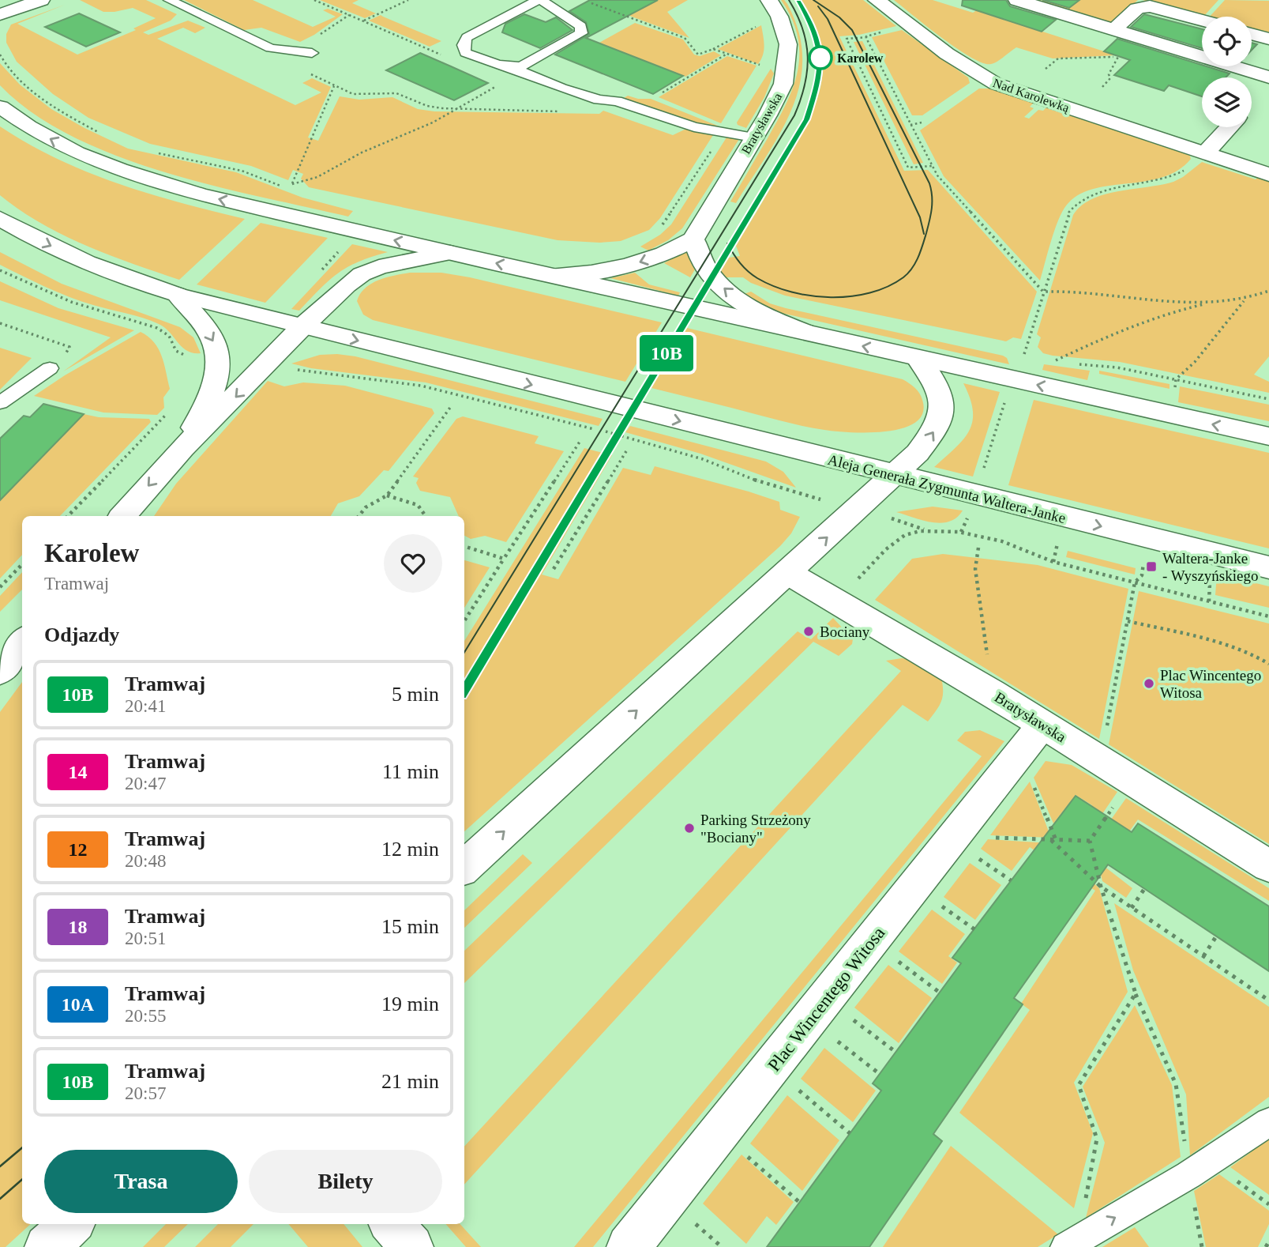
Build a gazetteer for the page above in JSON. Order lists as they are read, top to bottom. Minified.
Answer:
{"streets":{"street":["Nad Karolewką","Bratysławska","Aleja Generała Zygmunta Waltera-Janke","Plac Wincentego Witosa"]},"crossings":[["Bratysławska","Plac Wincentego Witosa"]],"places":{"other":["Karolew","Bociany","Plac Wincentego Witosa","Parking Strzeżony \"Bociany\""],"transit":["Waltera-Janke - Wyszyńskiego"]},"lines":["tram line 10B"],"page":{"on_map":"10B","heading":[["Karolew","Tramwaj"],"Odjazdy"],"list":[{"mark":"10B","name":"Tramwaj","note":"20:41","value":"5 min"},{"mark":"14","name":"Tramwaj","note":"20:47","value":"11 min"},{"mark":"12","name":"Tramwaj","note":"20:48","value":"12 min"},{"mark":"18","name":"Tramwaj","note":"20:51","value":"15 min"},{"mark":"10A","name":"Tramwaj","note":"20:55","value":"19 min"},{"mark":"10B","name":"Tramwaj","note":"20:57","value":"21 min"}],"buttons":["Trasa","Bilety"]}}
